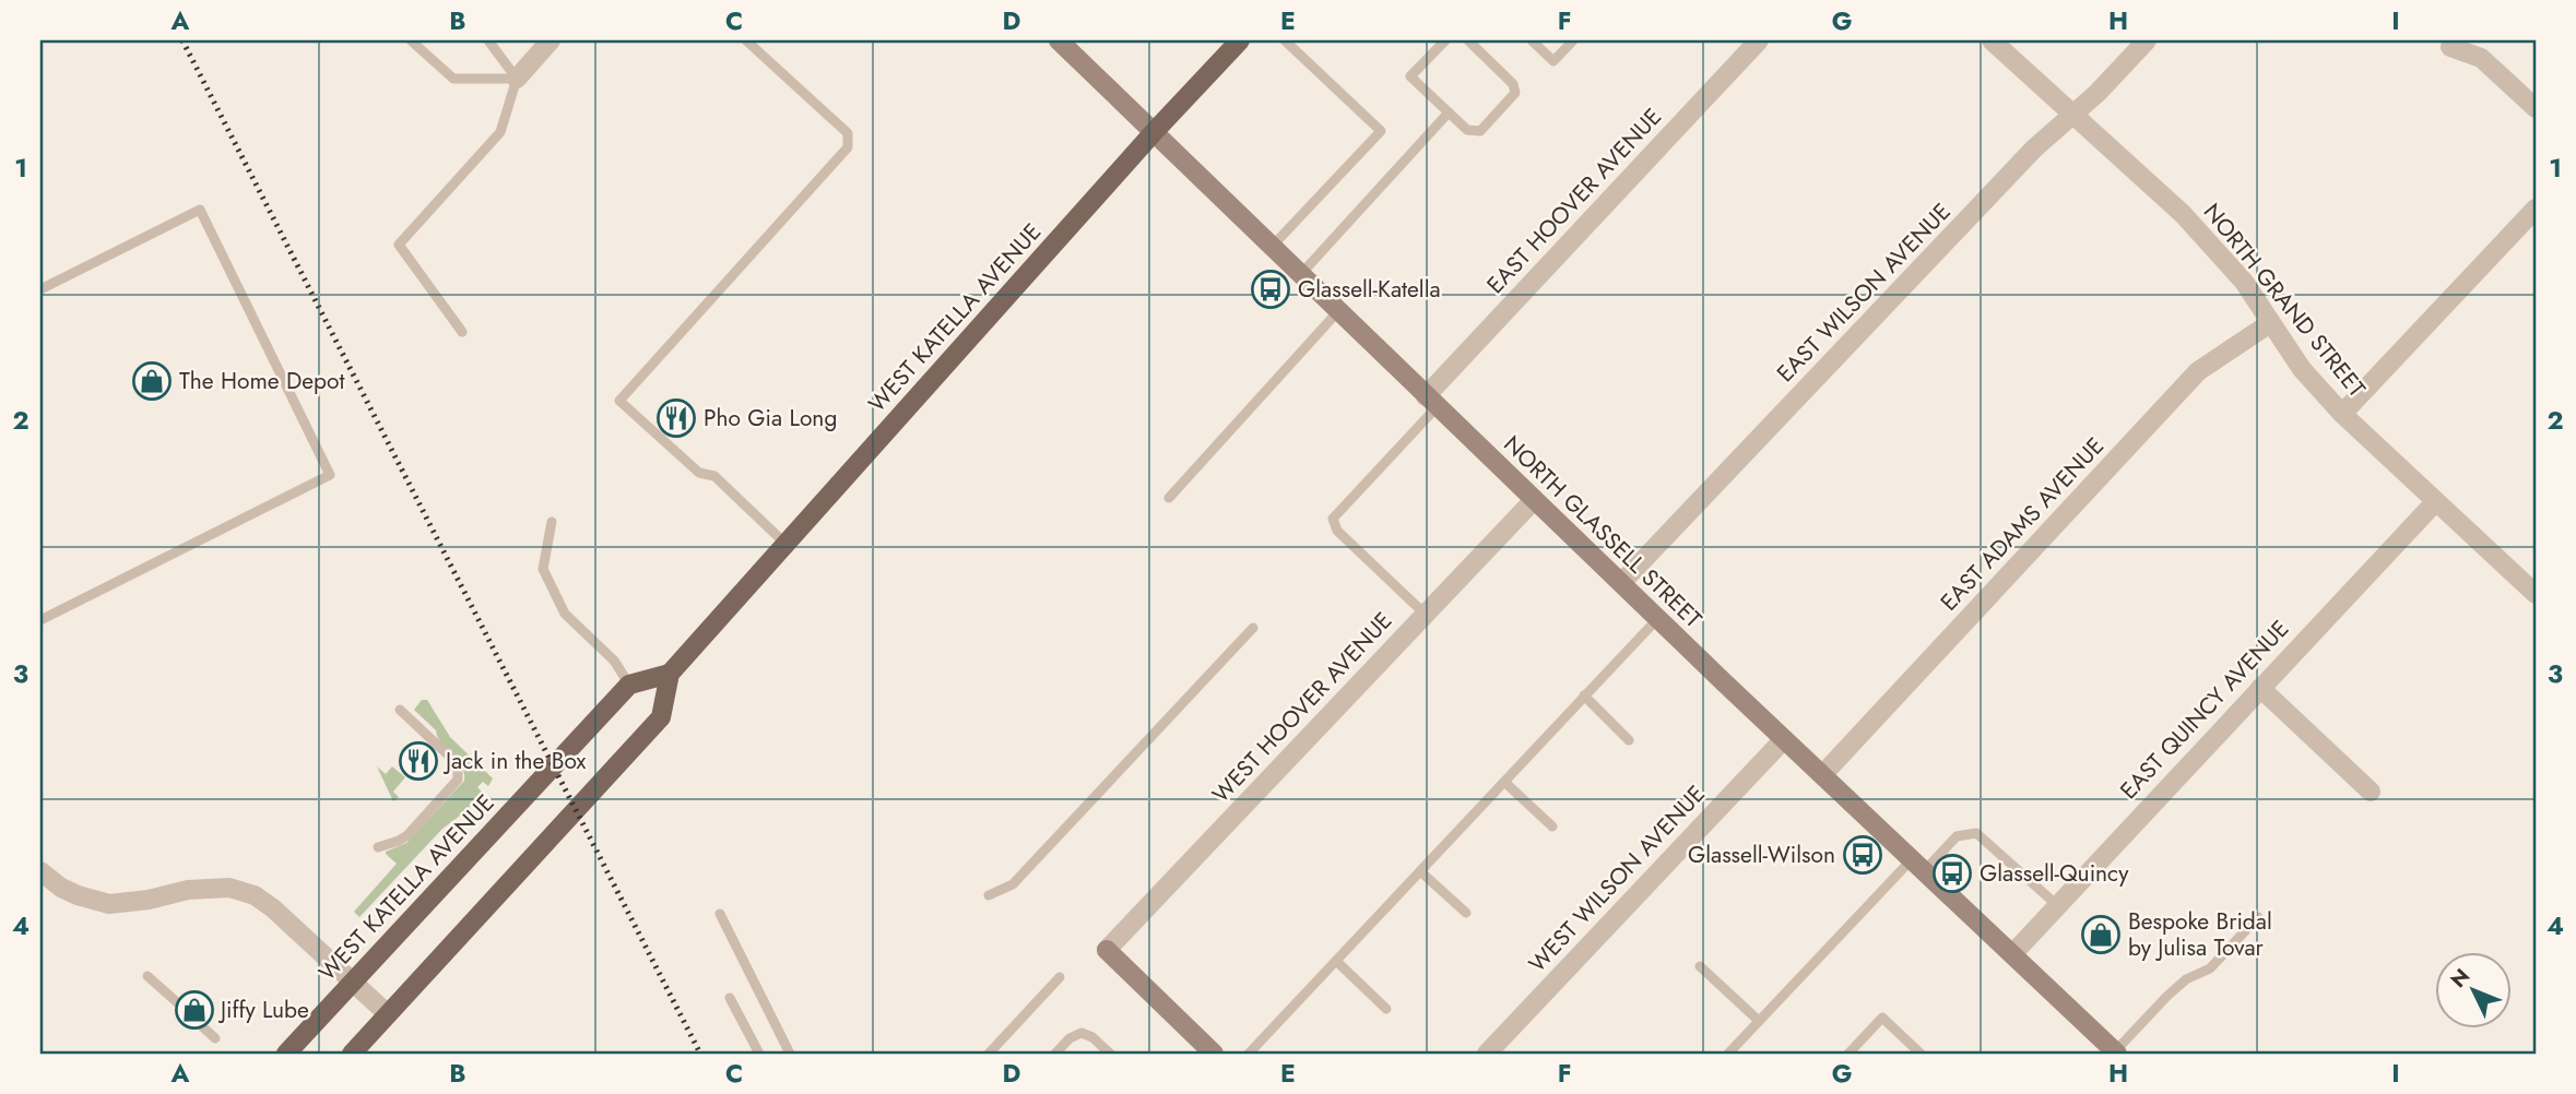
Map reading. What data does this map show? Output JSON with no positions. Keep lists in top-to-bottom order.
{
  "streets": {
    "main road": ["WEST KATELLA AVENUE", "NORTH GLASSELL STREET"],
    "street": [
      "EAST HOOVER AVENUE",
      "EAST WILSON AVENUE",
      "NORTH GRAND STREET",
      "EAST ADAMS AVENUE",
      "WEST HOOVER AVENUE",
      "EAST QUINCY AVENUE",
      "WEST WILSON AVENUE"
    ]
  },
  "crossings": [
    ["EAST HOOVER AVENUE", "NORTH GLASSELL STREET"],
    ["EAST WILSON AVENUE", "NORTH GRAND STREET"],
    ["EAST WILSON AVENUE", "NORTH GLASSELL STREET"],
    ["NORTH GRAND STREET", "EAST ADAMS AVENUE"],
    ["NORTH GRAND STREET", "EAST QUINCY AVENUE"],
    ["WEST KATELLA AVENUE", "NORTH GLASSELL STREET"],
    ["EAST ADAMS AVENUE", "NORTH GLASSELL STREET"],
    ["NORTH GLASSELL STREET", "WEST HOOVER AVENUE"],
    ["NORTH GLASSELL STREET", "EAST QUINCY AVENUE"],
    ["NORTH GLASSELL STREET", "WEST WILSON AVENUE"]
  ],
  "places": {
    "bus stop": ["Glassell-Katella", "Glassell-Wilson", "Glassell-Quincy"],
    "shop": ["The Home Depot", "Bespoke Bridal by Julisa Tovar", "Jiffy Lube"],
    "restaurant": ["Pho Gia Long", "Jack in the Box"]
  },
  "north": "top left",
  "grid": {
    "columns": [
      "A",
      "B",
      "C",
      "D",
      "E",
      "F",
      "G",
      "H",
      "I"
    ],
    "rows": [
      "1",
      "2",
      "3",
      "4"
    ]
  }
}
